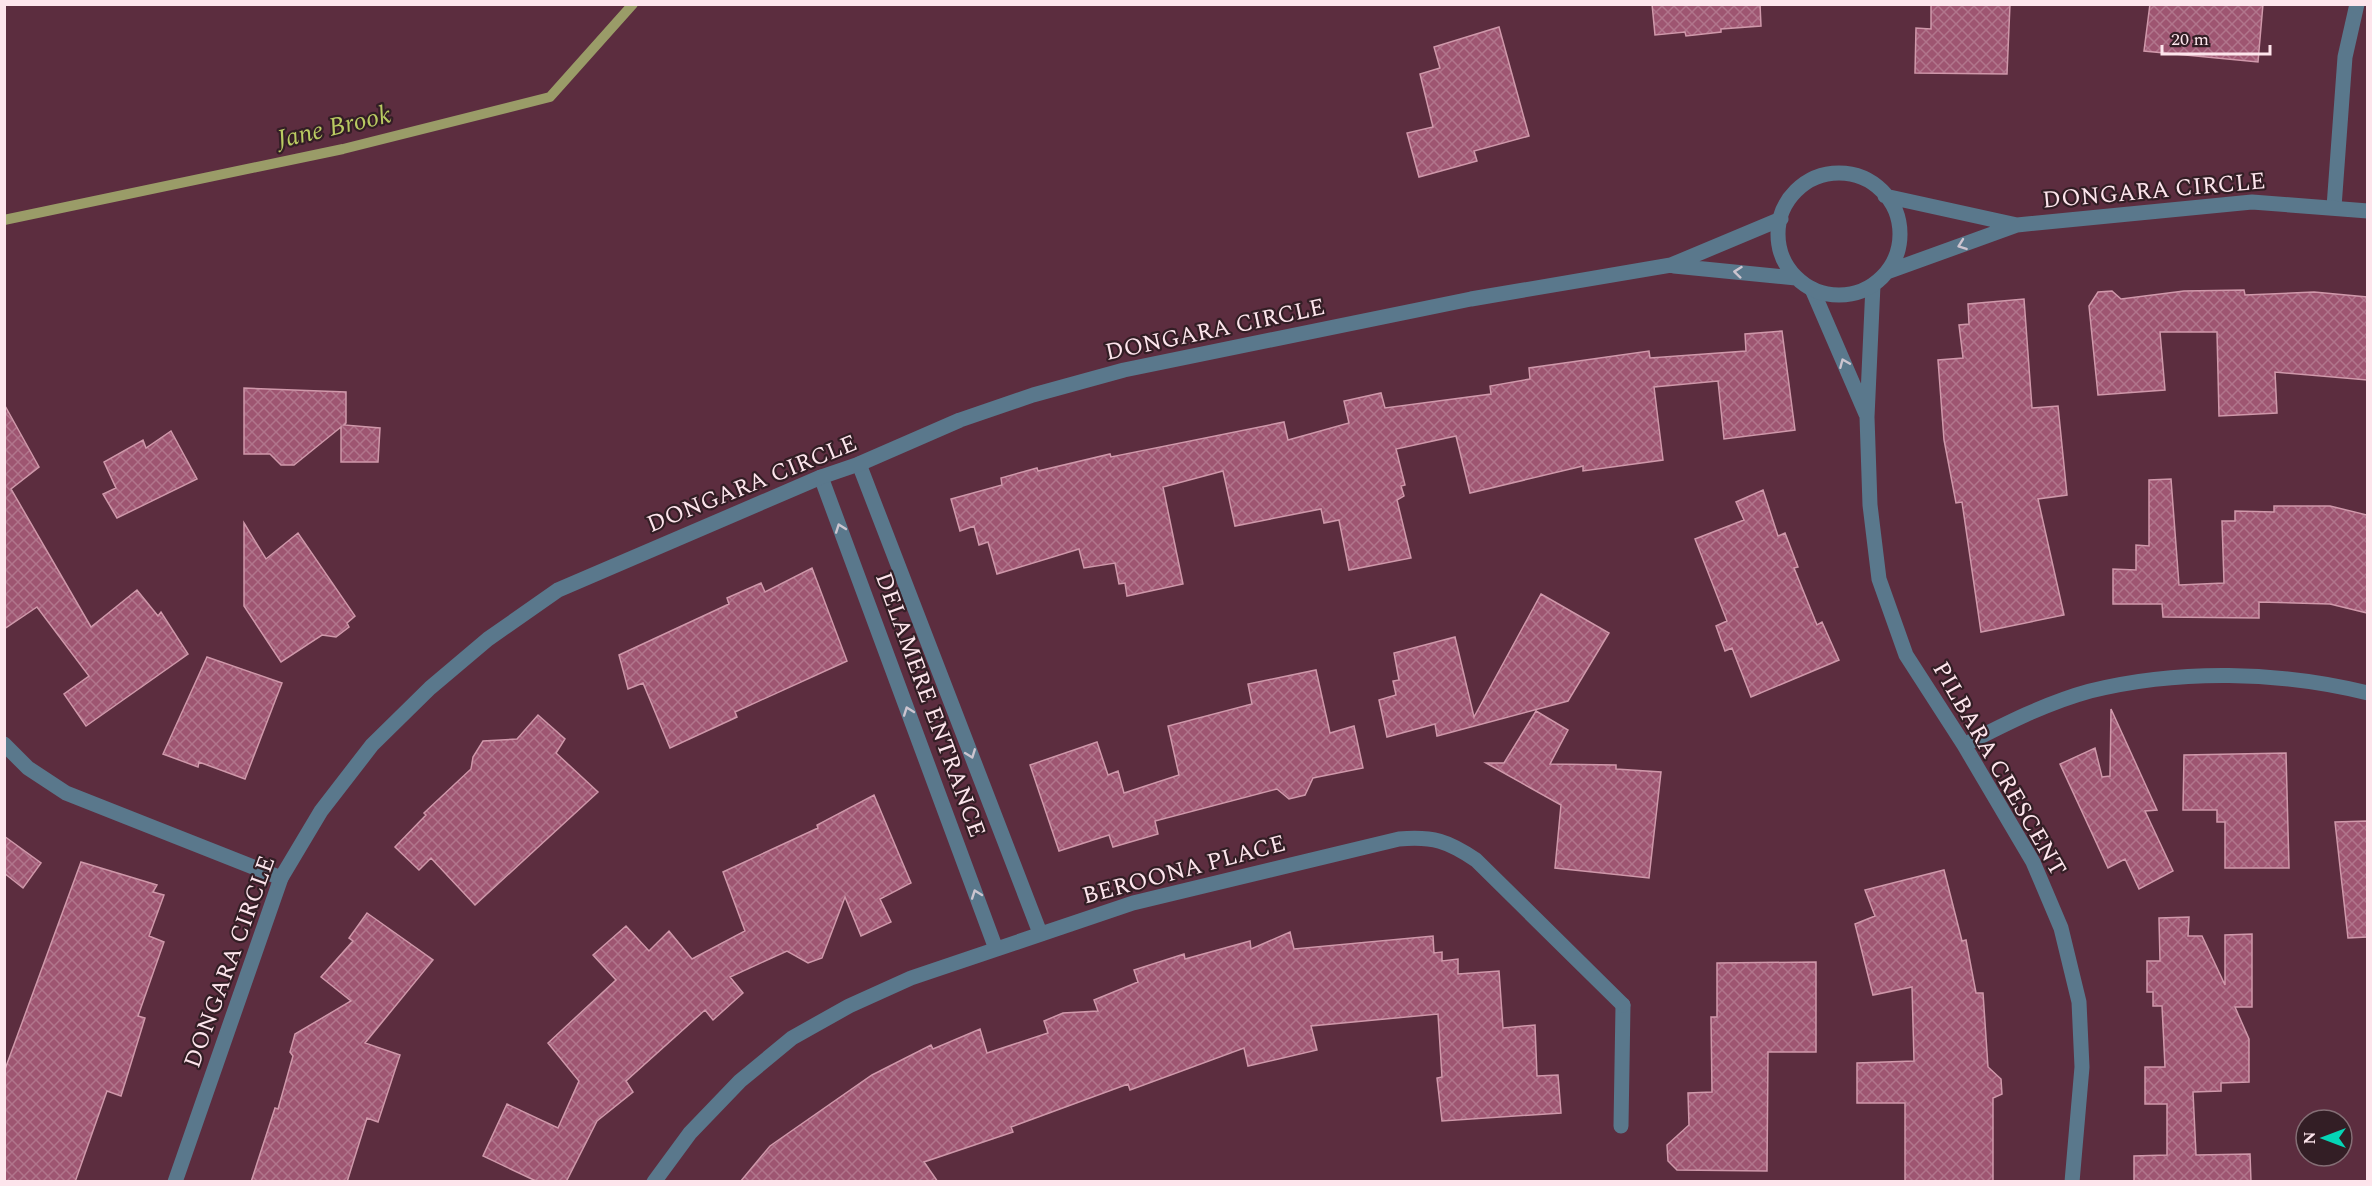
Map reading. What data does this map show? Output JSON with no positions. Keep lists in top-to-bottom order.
{
  "streets": {
    "street": [
      "DONGARA CIRCLE",
      "DELAMERE ENTRANCE",
      "PILBARA CRESCENT",
      "BEROONA PLACE"
    ]
  },
  "crossings": [
    ["DONGARA CIRCLE", "DELAMERE ENTRANCE"],
    ["DONGARA CIRCLE", "PILBARA CRESCENT"],
    ["DELAMERE ENTRANCE", "BEROONA PLACE"]
  ],
  "water": ["Jane Brook"],
  "scale_bar": "20 m",
  "north": "left"
}
